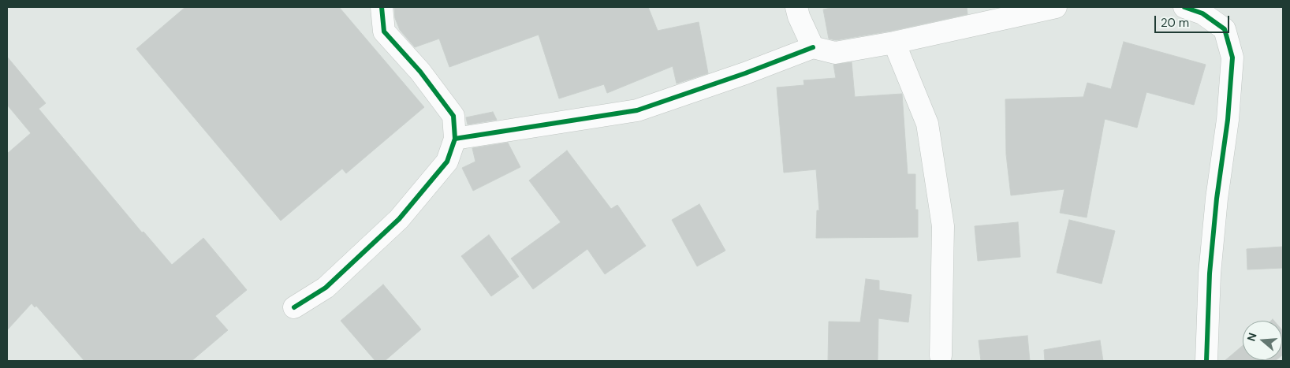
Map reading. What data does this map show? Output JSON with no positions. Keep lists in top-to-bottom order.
{
  "scale_bar": "20 m",
  "north": "left"
}
